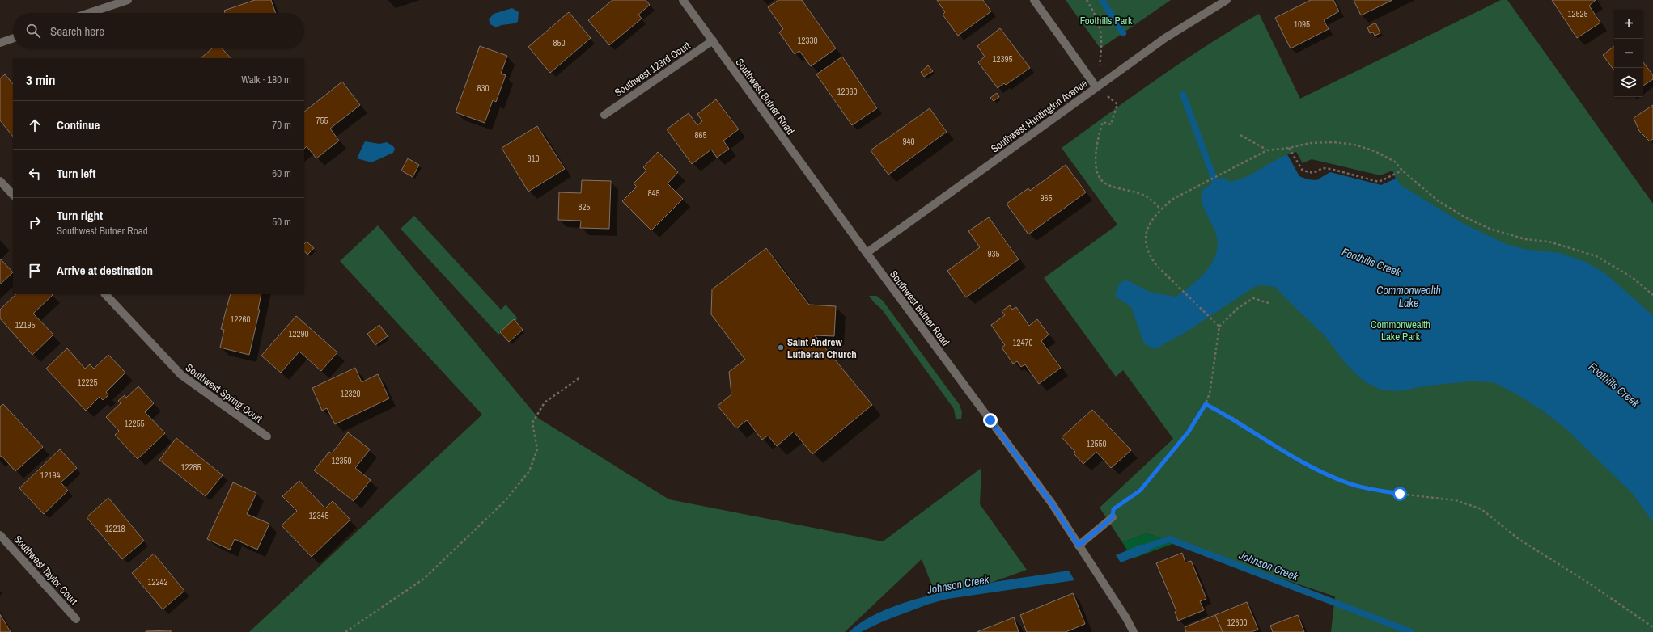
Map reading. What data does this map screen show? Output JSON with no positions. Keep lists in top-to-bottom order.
{
  "streets": {
    "street": [
      "Southwest 123rd Court",
      "Southwest Butner Road",
      "Southwest Huntington Avenue",
      "Southwest Spring Court",
      "Southwest Taylor Court"
    ]
  },
  "crossings": [
    ["Southwest 123rd Court", "Southwest Butner Road"],
    ["Southwest Butner Road", "Southwest Huntington Avenue"]
  ],
  "water": ["Foothills Creek", "Commonwealth Lake", "Johnson Creek"],
  "parks": ["Foothills Park", "Commonwealth Lake Park"],
  "places": ["Saint Andrew Lutheran Church"],
  "house_numbers": [
    "12525",
    "1095",
    "12330",
    "850",
    "12395",
    "830",
    "12360",
    "755",
    "865",
    "940",
    "810",
    "845",
    "965",
    "825",
    "935",
    "12260",
    "12195",
    "12290",
    "12470",
    "12225",
    "12320",
    "12255",
    "12550",
    "12350",
    "12285",
    "12194",
    "12345",
    "12218",
    "12242",
    "12600"
  ],
  "page": {
    "map_buttons": ["+", "−"],
    "search": "Search here",
    "heading": ["3 min", "Walk · 180 m"],
    "list": [
      ["Continue", "70 m"],
      ["Turn left", "60 m"],
      ["Turn right", "Southwest Butner Road", "50 m"],
      "Arrive at destination"
    ]
  }
}
